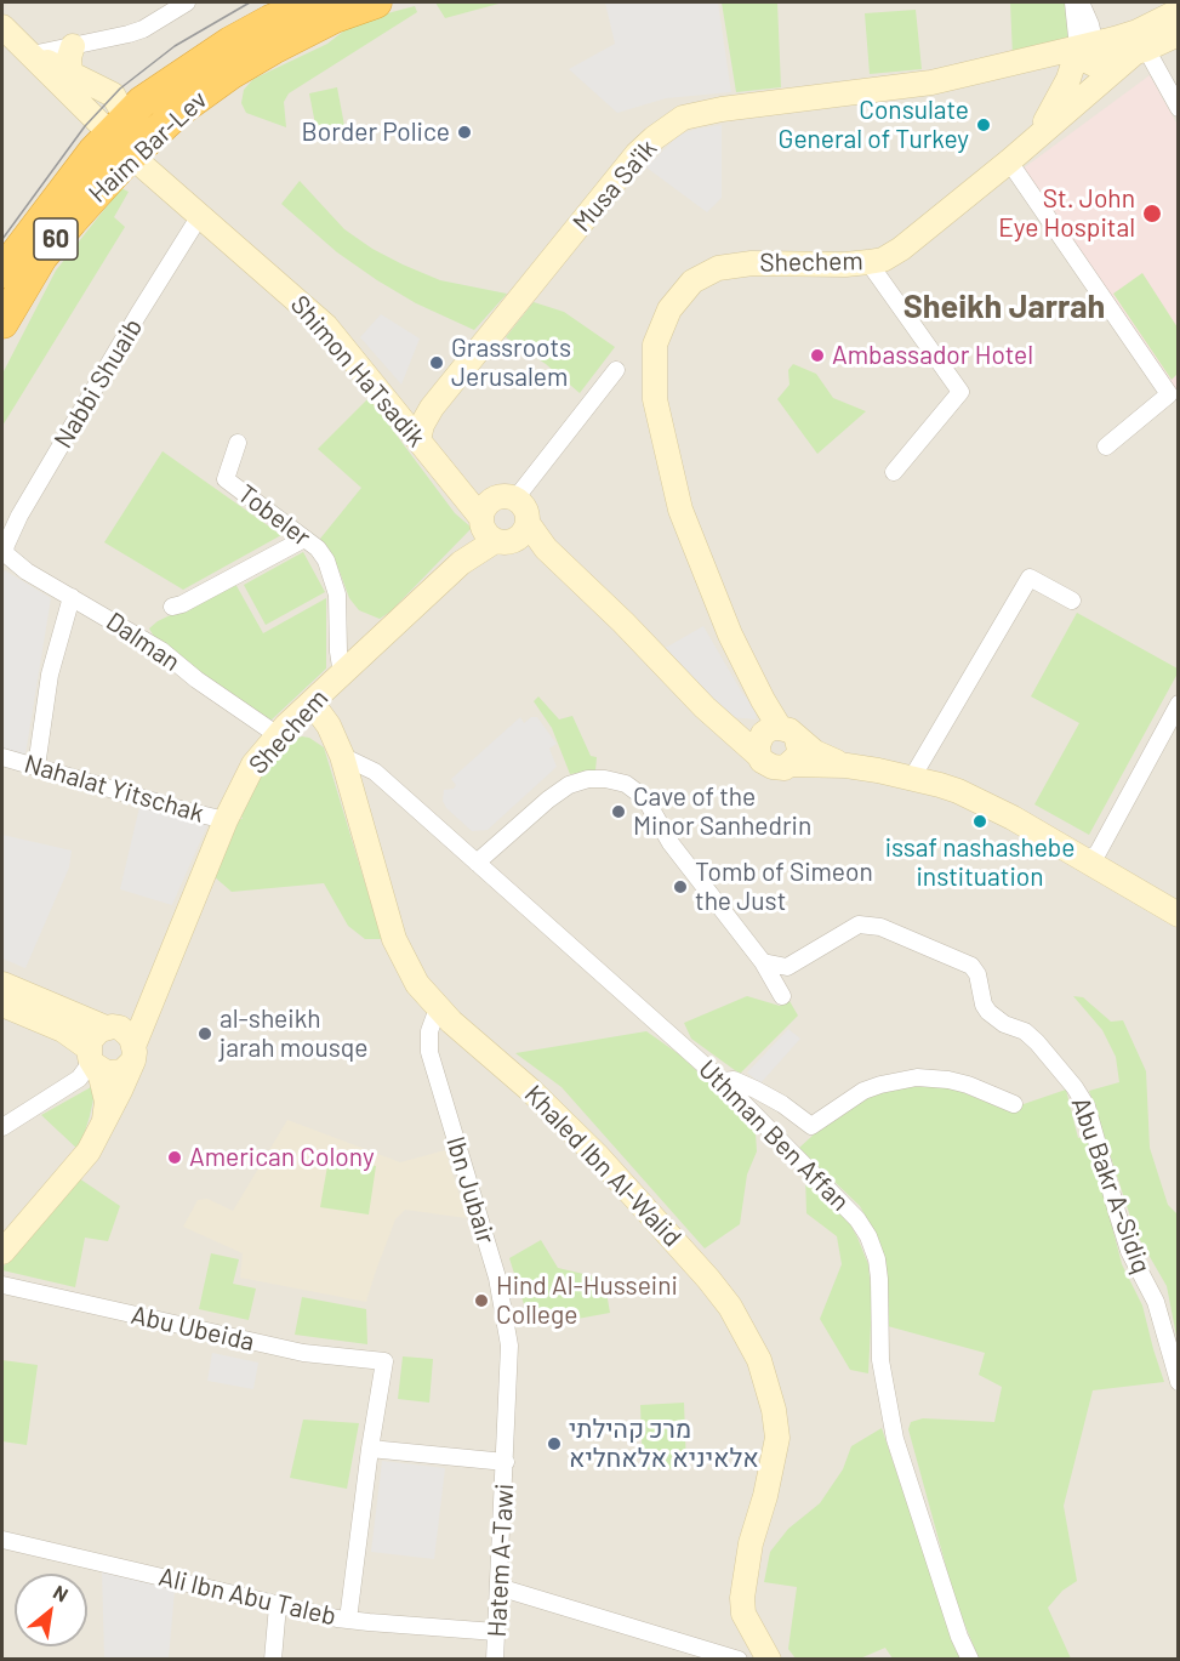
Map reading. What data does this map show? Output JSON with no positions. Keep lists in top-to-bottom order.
{
  "streets": {
    "highway": ["Haim Bar-Lev", "60"],
    "street": [
      "Musa Sa'ik",
      "Shechem",
      "Shimon HaTsadik",
      "Nabbi Shuaib",
      "Tobeler",
      "Dalman",
      "Nahalat Yitschak",
      "Uthman Ben Affan",
      "Khaled Ibn Al-Walid",
      "Abu Bakr A-Sidiq",
      "Ibn Jubair",
      "Abu Ubeida",
      "Hatem A-Tawi",
      "Ali Ibn Abu Taleb"
    ]
  },
  "crossings": [
    ["Haim Bar-Lev", "Shimon HaTsadik"],
    ["Musa Sa'ik", "Shechem"],
    ["Musa Sa'ik", "Shimon HaTsadik"],
    ["Shechem", "Shimon HaTsadik"],
    ["Shechem", "Tobeler"],
    ["Shechem", "Dalman"],
    ["Shechem", "Nahalat Yitschak"],
    ["Shechem", "Khaled Ibn Al-Walid"],
    ["Shimon HaTsadik", "Nabbi Shuaib"],
    ["Nabbi Shuaib", "Dalman"],
    ["Uthman Ben Affan", "Khaled Ibn Al-Walid"],
    ["Khaled Ibn Al-Walid", "Ibn Jubair"],
    ["Ibn Jubair", "Hatem A-Tawi"],
    ["Hatem A-Tawi", "Ali Ibn Abu Taleb"]
  ],
  "districts": ["Sheikh Jarrah"],
  "places": [
    "Consulate General of Turkey",
    "Border Police",
    "St. John Eye Hospital",
    "Ambassador Hotel",
    "Grassroots Jerusalem",
    "Cave of the Minor Sanhedrin",
    "issaf nashashebe instituation",
    "Tomb of Simeon the Just",
    "al-sheikh jarah mousqe",
    "American Colony",
    "Hind Al-Husseini College",
    "מרכ קהילתי אלאיניא אלאחליא"
  ],
  "north": "top right"
}
